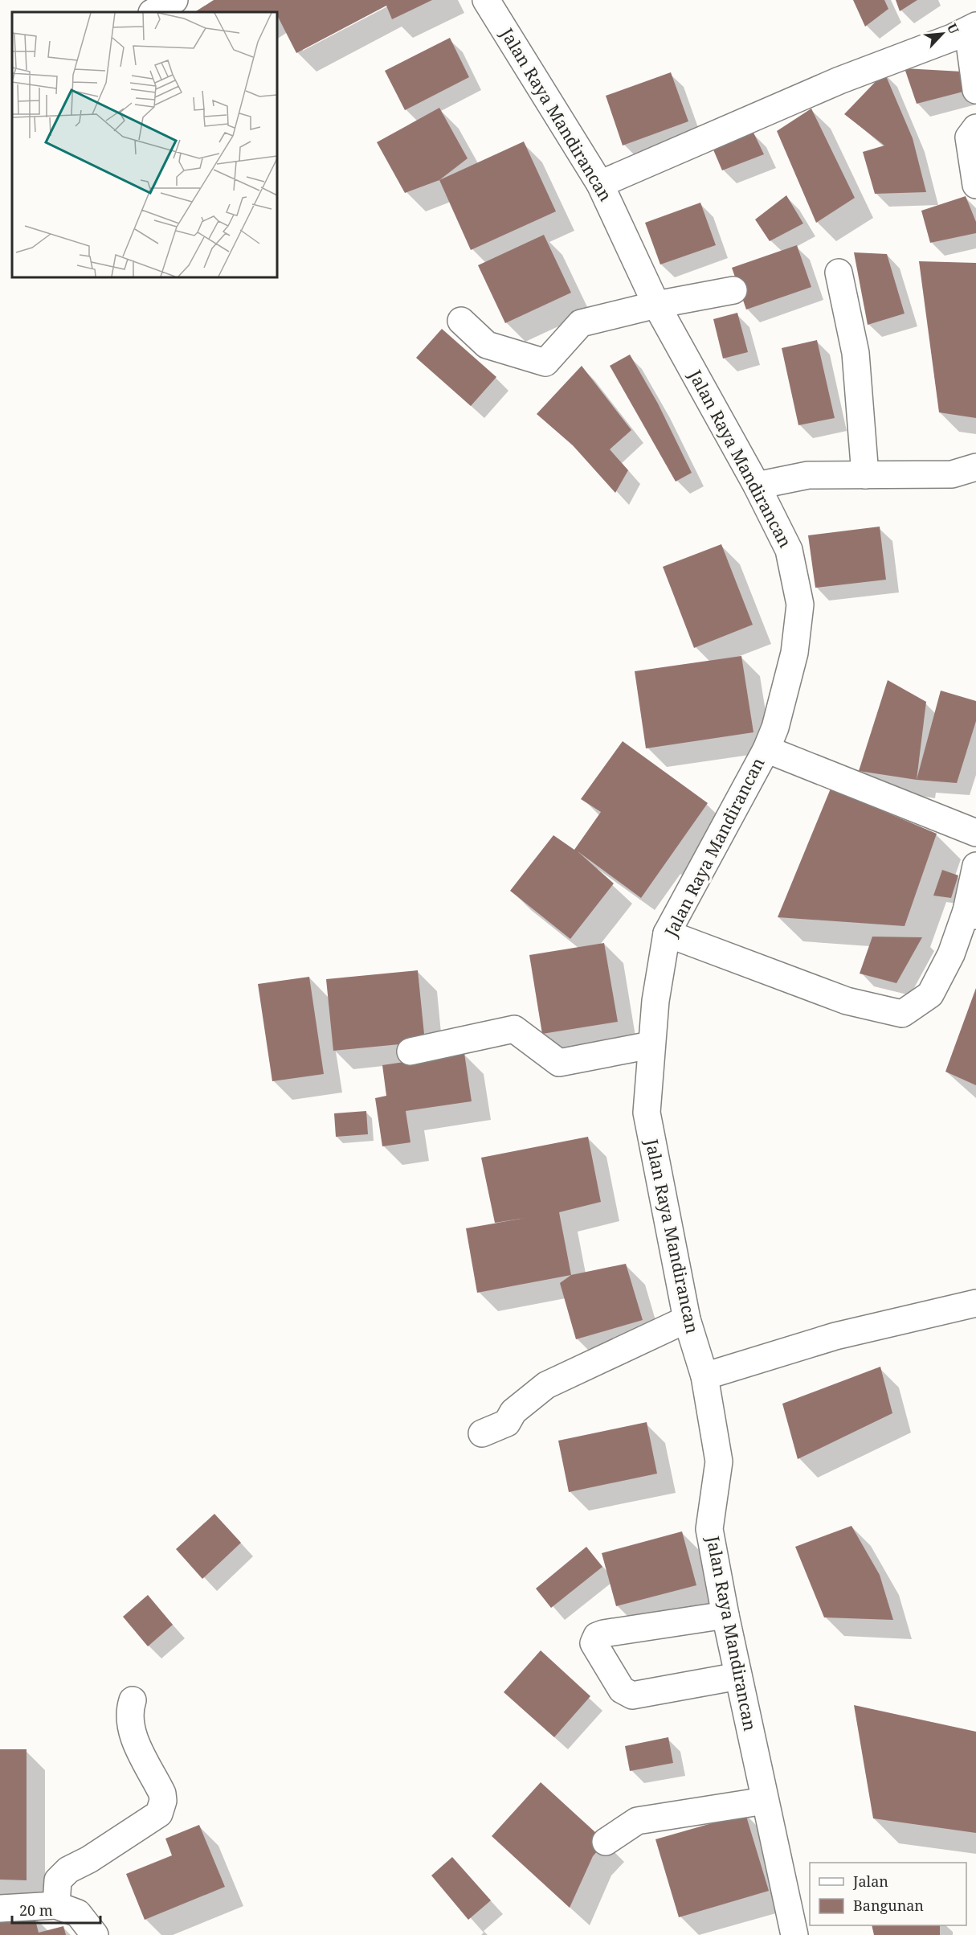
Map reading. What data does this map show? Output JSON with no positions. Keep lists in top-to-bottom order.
{
  "streets": {
    "street": ["Jalan Raya Mandirancan"]
  },
  "legend": ["Jalan", "Bangunan"],
  "scale_bar": "20 m",
  "north": "top right"
}
